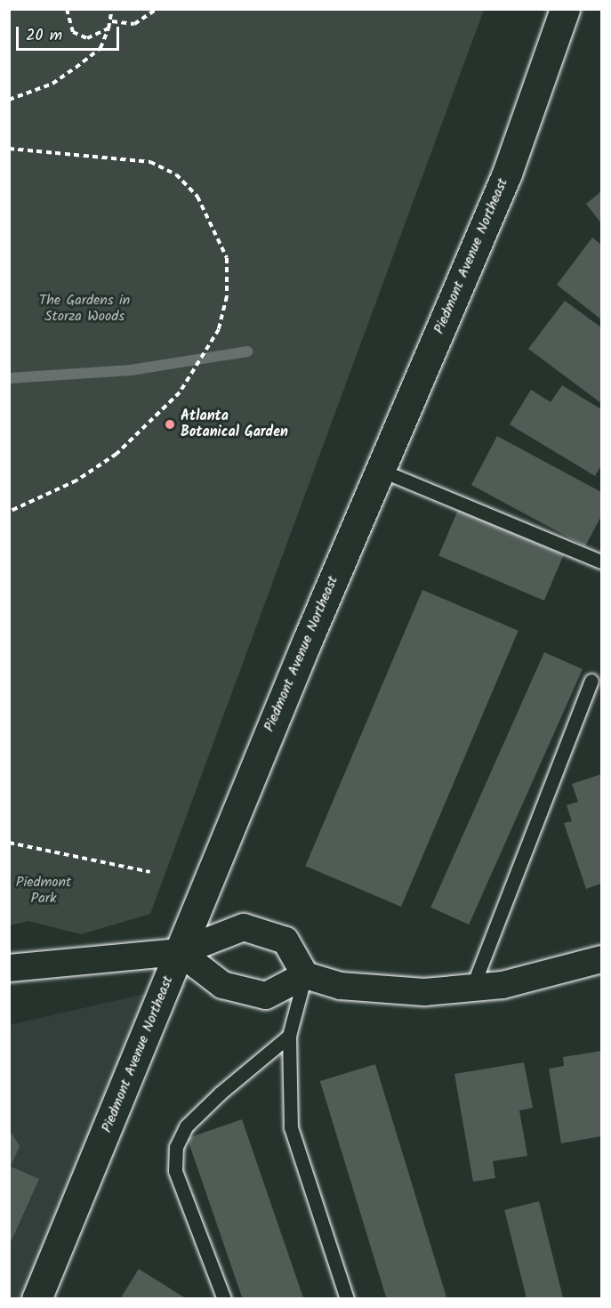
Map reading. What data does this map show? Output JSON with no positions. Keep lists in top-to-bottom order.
{
  "streets": {
    "main road": ["Piedmont Avenue Northeast"]
  },
  "parks": ["The Gardens in Storza Woods", "Piedmont Park"],
  "places": ["Atlanta Botanical Garden"],
  "scale_bar": "20 m"
}
